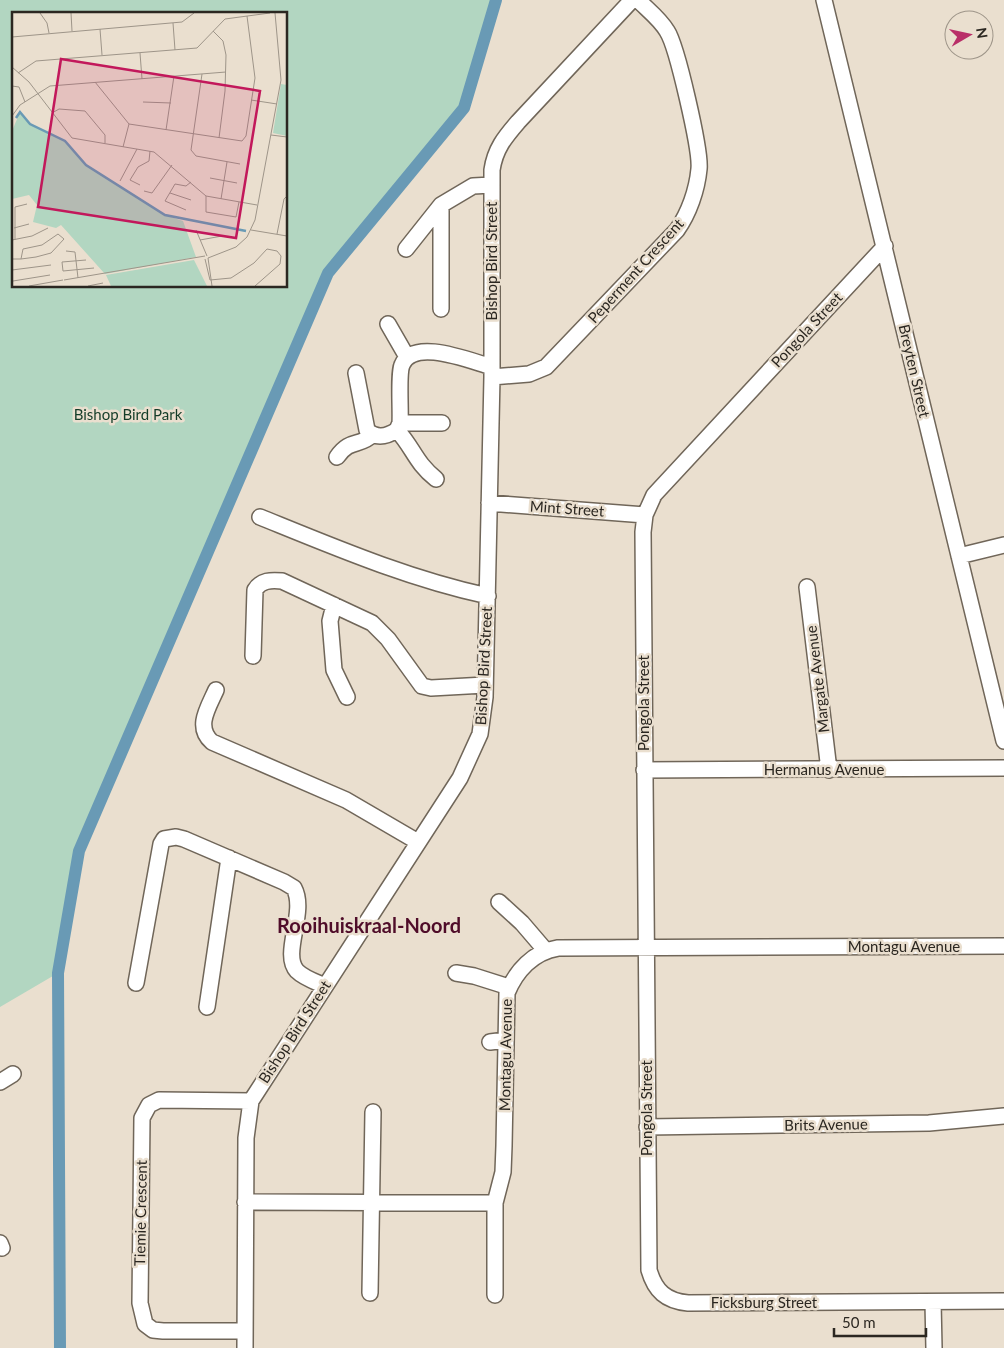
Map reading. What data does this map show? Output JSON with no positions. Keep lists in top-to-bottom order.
{
  "streets": {
    "street": [
      "Bishop Bird Street",
      "Peperment Crescent",
      "Pongola Street",
      "Breyten Street",
      "Mint Street",
      "Margate Avenue",
      "Hermanus Avenue",
      "Montagu Avenue",
      "Brits Avenue",
      "Tiemie Crescent",
      "Ficksburg Street"
    ]
  },
  "crossings": [
    ["Bishop Bird Street", "Peperment Crescent"],
    ["Bishop Bird Street", "Mint Street"],
    ["Bishop Bird Street", "Tiemie Crescent"],
    ["Pongola Street", "Breyten Street"],
    ["Pongola Street", "Mint Street"],
    ["Pongola Street", "Hermanus Avenue"],
    ["Pongola Street", "Montagu Avenue"],
    ["Pongola Street", "Brits Avenue"],
    ["Pongola Street", "Ficksburg Street"],
    ["Margate Avenue", "Hermanus Avenue"]
  ],
  "districts": ["Rooihuiskraal-Noord"],
  "parks": ["Bishop Bird Park"],
  "scale_bar": "50 m",
  "north": "right"
}
